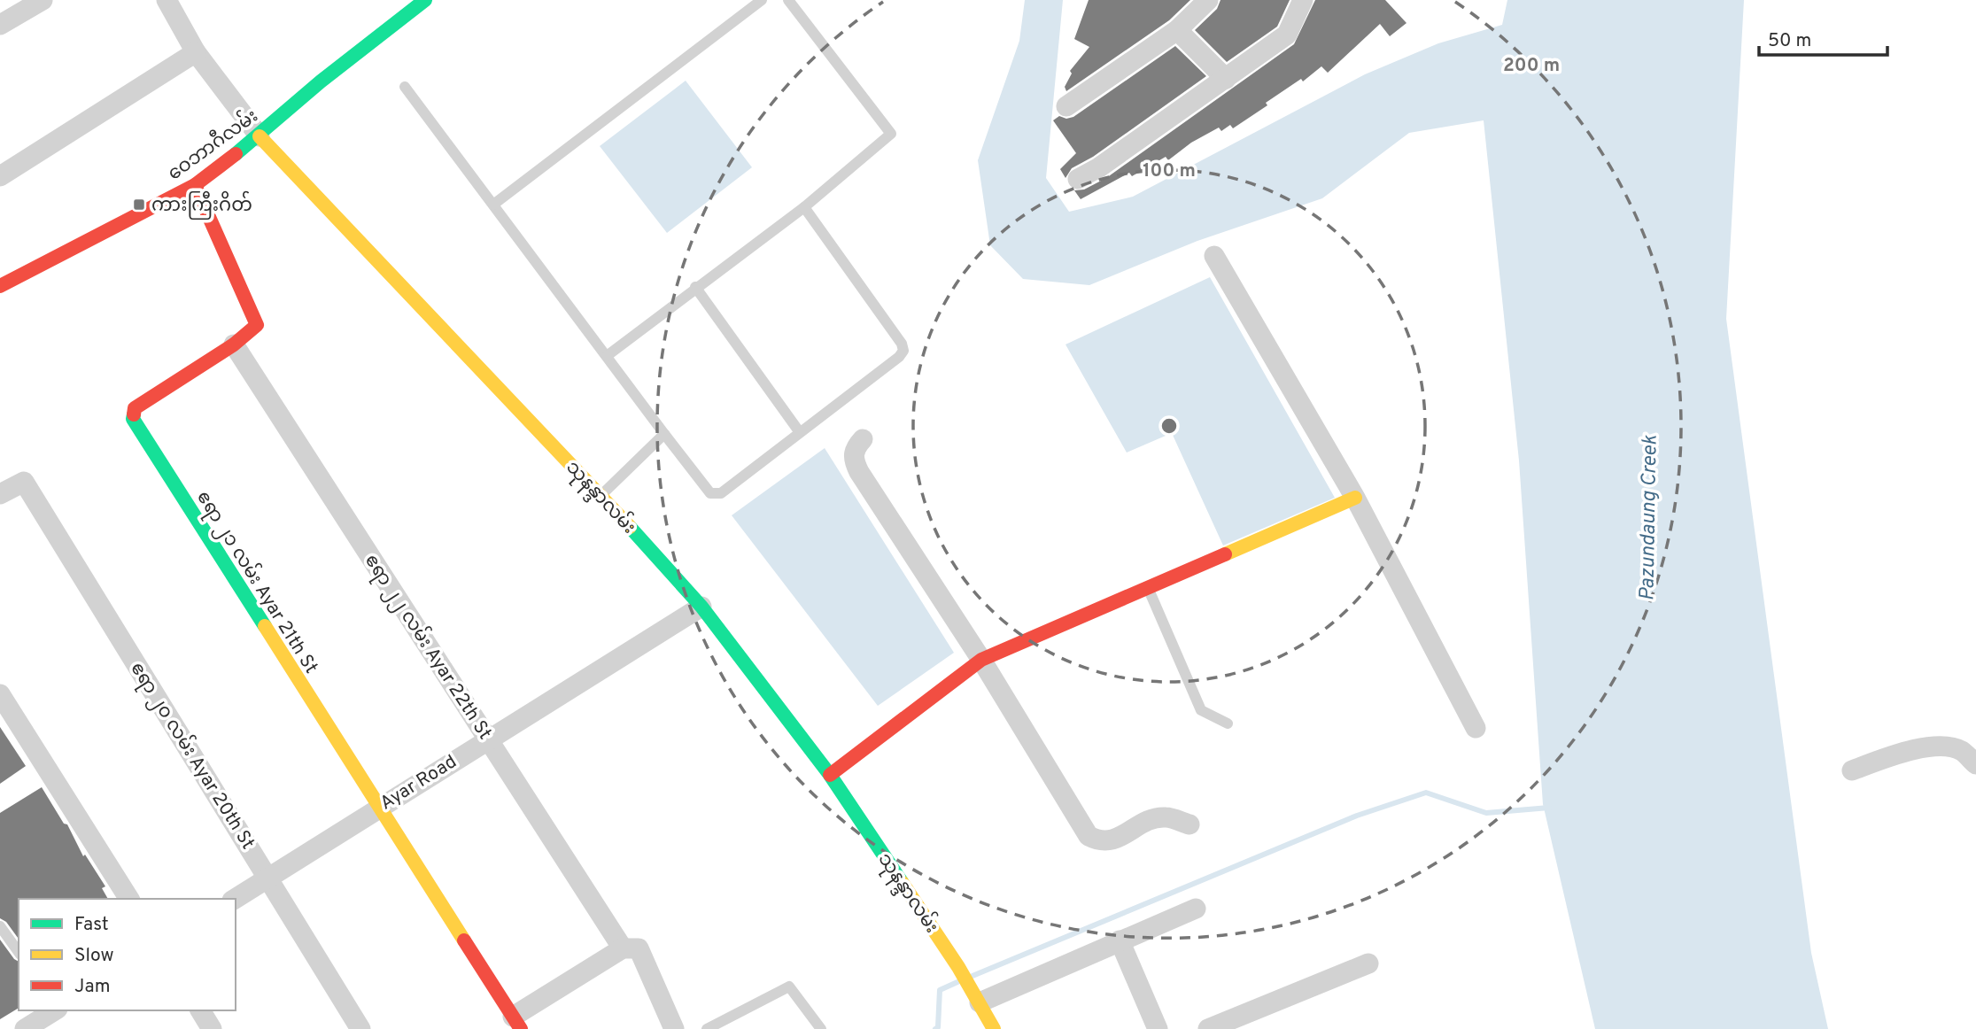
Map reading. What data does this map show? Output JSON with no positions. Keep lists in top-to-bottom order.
{
  "streets": {
    "main road": ["ဝေဘာဂီလမ်း", "သုနန္ဒာလမ်း", "ဧရာ ၂၁ လမ်း Ayar 21th St"],
    "street": ["ဧရာ ၂၂ လမ်း Ayar 22th St", "ဧရာ ၂၀ လမ်း Ayar 20th St", "Ayar Road"]
  },
  "crossings": [
    ["ဝေဘာဂီလမ်း", "သုနန္ဒာလမ်း"],
    ["ဝေဘာဂီလမ်း", "ဧရာ ၂၁ လမ်း Ayar 21th St"],
    ["သုနန္ဒာလမ်း", "Ayar Road"],
    ["ဧရာ ၂၁ လမ်း Ayar 21th St", "ဧရာ ၂၂ လမ်း Ayar 22th St"],
    ["ဧရာ ၂၁ လမ်း Ayar 21th St", "Ayar Road"],
    ["ဧရာ ၂၂ လမ်း Ayar 22th St", "Ayar Road"],
    ["ဧရာ ၂၀ လမ်း Ayar 20th St", "Ayar Road"]
  ],
  "water": ["Pazundaung Creek"],
  "places": {
    "transit": ["ကားကြီးဂိတ်"]
  },
  "legend": ["Fast", "Slow", "Jam"],
  "scale_bar": "50 m",
  "rings": ["200 m", "100 m"]
}
